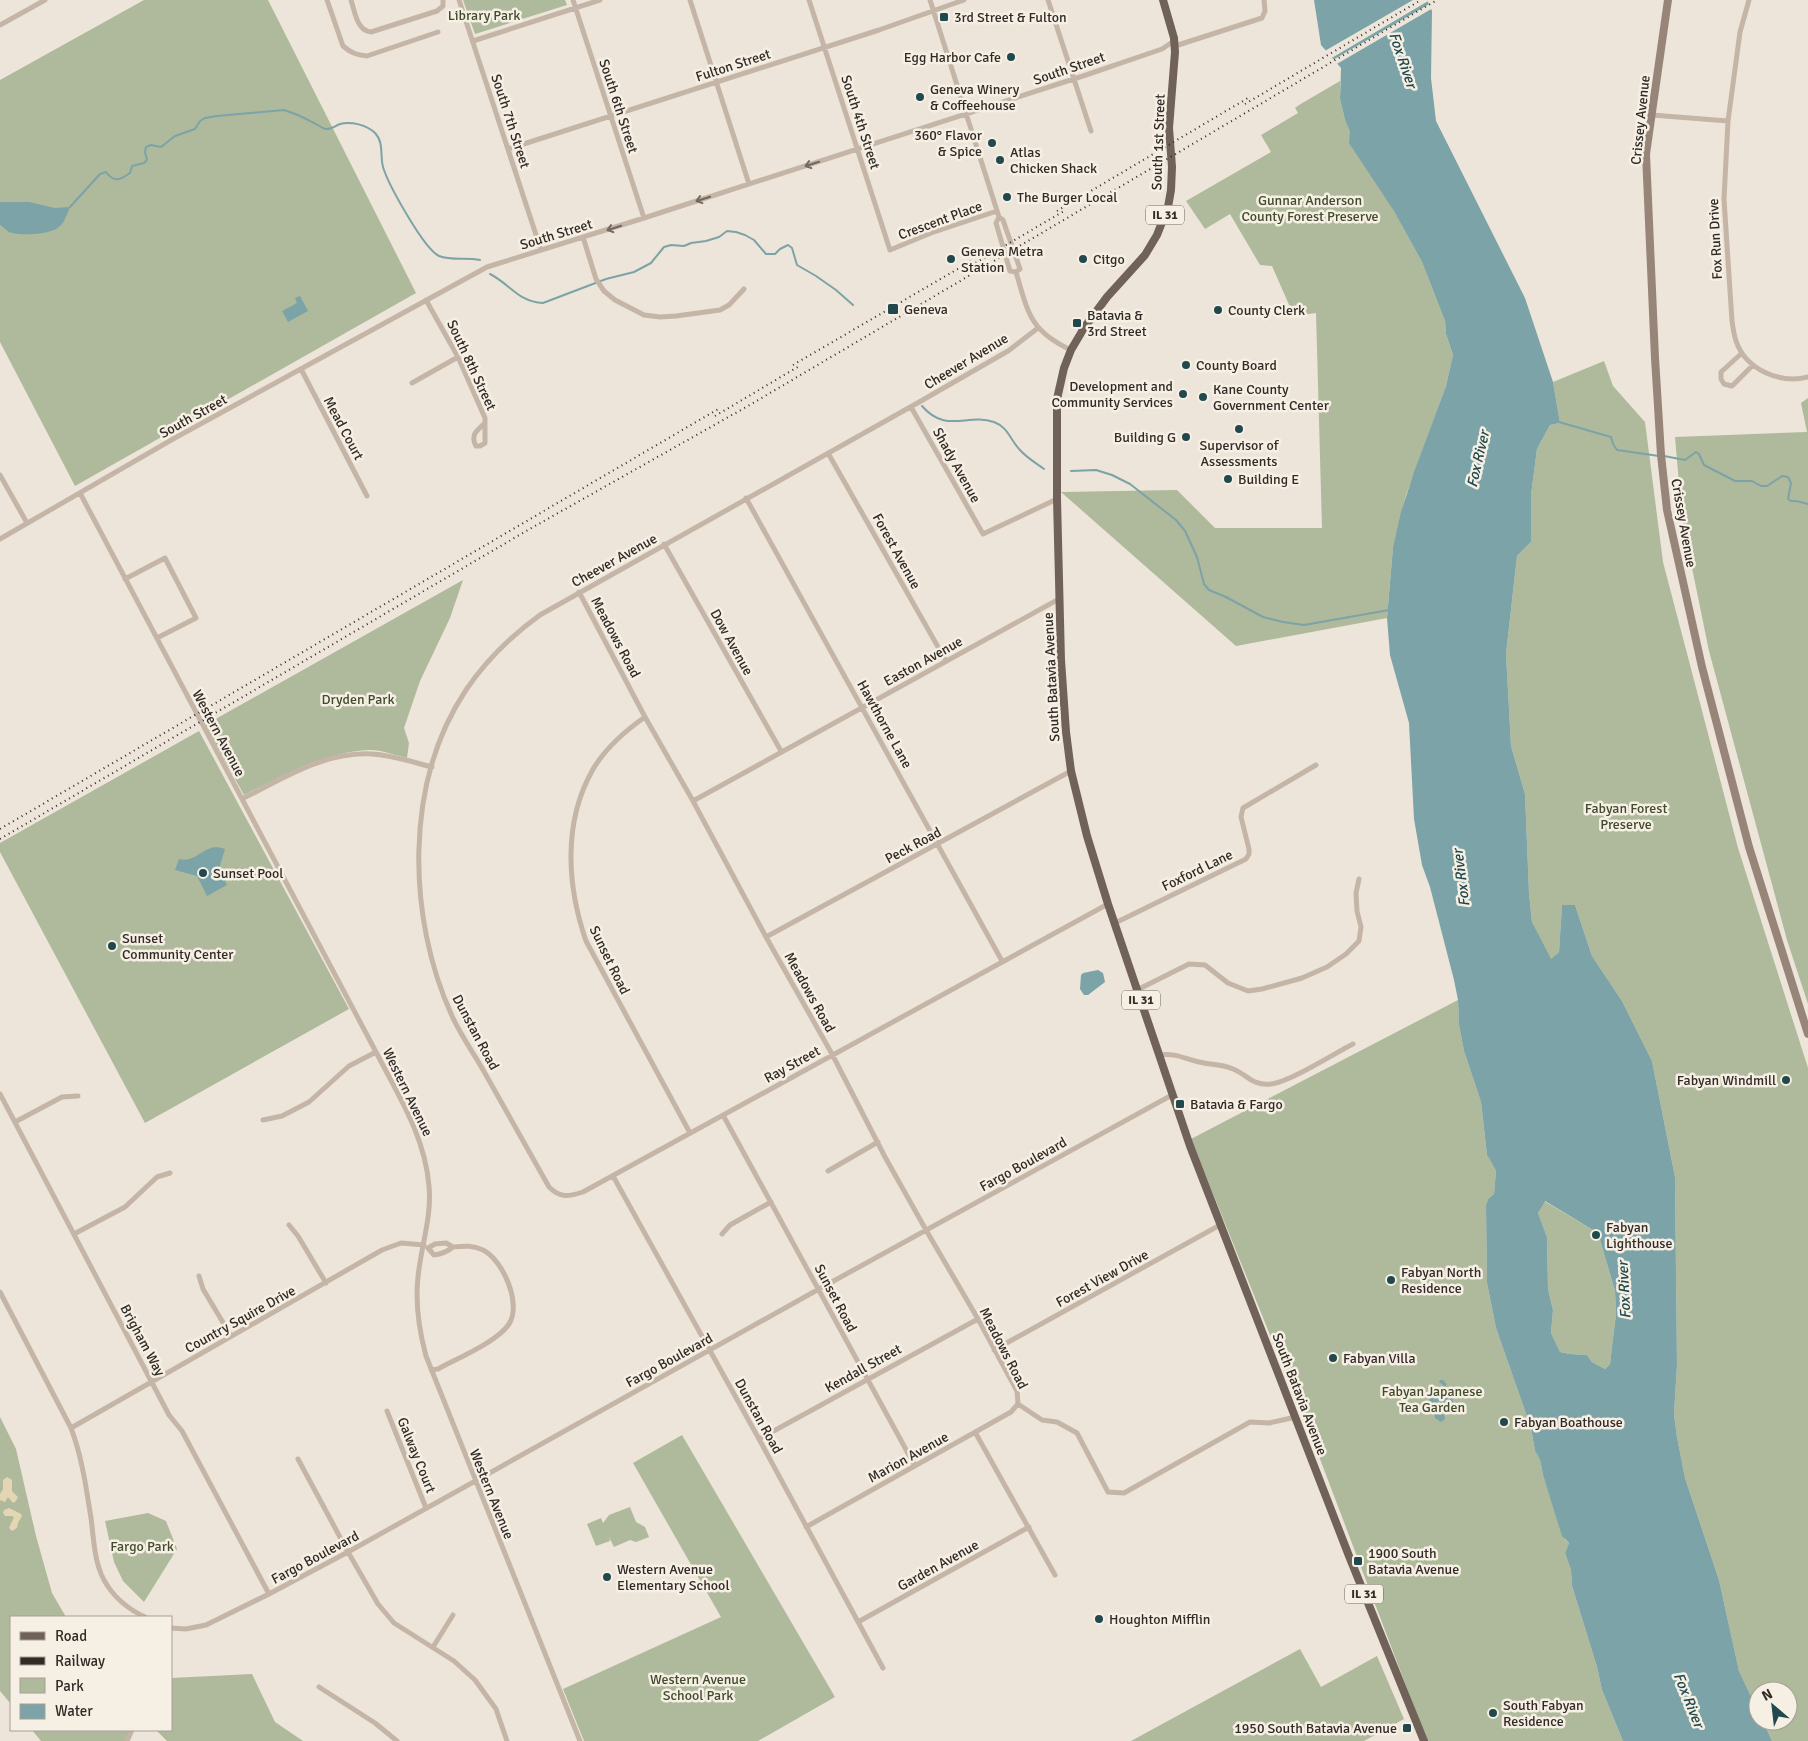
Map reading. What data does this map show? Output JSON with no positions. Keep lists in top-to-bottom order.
{
  "streets": {
    "main road": [
      "Crissey Avenue",
      "South 1st Street",
      "IL 31",
      "South Batavia Avenue"
    ],
    "street": [
      "Fulton Street",
      "South Street",
      "South 6th Street",
      "South 7th Street",
      "South 4th Street",
      "Crescent Place",
      "Fox Run Drive",
      "Cheever Avenue",
      "South 8th Street",
      "Mead Court",
      "Shady Avenue",
      "Forest Avenue",
      "Meadows Road",
      "Dow Avenue",
      "Easton Avenue",
      "Hawthorne Lane",
      "Western Avenue",
      "Peck Road",
      "Foxford Lane",
      "Sunset Road",
      "Dunstan Road",
      "Ray Street",
      "Fargo Boulevard",
      "Forest View Drive",
      "Country Squire Drive",
      "Brigham Way",
      "Kendall Street",
      "Galway Court",
      "Marion Avenue",
      "Garden Avenue"
    ]
  },
  "crossings": [
    ["Fulton Street", "South 6th Street"],
    ["Fulton Street", "South 7th Street"],
    ["Fulton Street", "South 4th Street"],
    ["South Street", "South 6th Street"],
    ["South Street", "South 7th Street"],
    ["South Street", "South 4th Street"],
    ["South Street", "South 1st Street"],
    ["South Street", "South 8th Street"],
    ["South Street", "Mead Court"],
    ["South Street", "Western Avenue"],
    ["South 4th Street", "Crescent Place"],
    ["South 1st Street", "South Batavia Avenue"],
    ["Cheever Avenue", "Shady Avenue"],
    ["Cheever Avenue", "Forest Avenue"],
    ["Cheever Avenue", "Meadows Road"],
    ["Cheever Avenue", "Dow Avenue"],
    ["Cheever Avenue", "Hawthorne Lane"],
    ["Cheever Avenue", "Dunstan Road"],
    ["Shady Avenue", "South Batavia Avenue"],
    ["Forest Avenue", "Easton Avenue"],
    ["Meadows Road", "Easton Avenue"],
    ["Meadows Road", "Peck Road"],
    ["Meadows Road", "Sunset Road"],
    ["Meadows Road", "Ray Street"],
    ["Meadows Road", "Fargo Boulevard"],
    ["Meadows Road", "Forest View Drive"],
    ["Meadows Road", "Kendall Street"],
    ["Meadows Road", "Marion Avenue"],
    ["Dow Avenue", "Easton Avenue"],
    ["Easton Avenue", "South Batavia Avenue"],
    ["Easton Avenue", "Hawthorne Lane"],
    ["South Batavia Avenue", "Peck Road"],
    ["South Batavia Avenue", "Foxford Lane"],
    ["South Batavia Avenue", "Ray Street"],
    ["South Batavia Avenue", "Fargo Boulevard"],
    ["South Batavia Avenue", "Forest View Drive"],
    ["Hawthorne Lane", "Peck Road"],
    ["Hawthorne Lane", "Ray Street"],
    ["Western Avenue", "Fargo Boulevard"],
    ["Western Avenue", "Country Squire Drive"],
    ["Sunset Road", "Ray Street"],
    ["Sunset Road", "Fargo Boulevard"],
    ["Sunset Road", "Kendall Street"],
    ["Sunset Road", "Marion Avenue"],
    ["Dunstan Road", "Ray Street"],
    ["Dunstan Road", "Fargo Boulevard"],
    ["Dunstan Road", "Kendall Street"],
    ["Dunstan Road", "Marion Avenue"],
    ["Dunstan Road", "Garden Avenue"],
    ["Fargo Boulevard", "Brigham Way"],
    ["Fargo Boulevard", "Galway Court"],
    ["Country Squire Drive", "Brigham Way"]
  ],
  "water": ["Fox River"],
  "parks": [
    "Library Park",
    "Gunnar Anderson County Forest Preserve",
    "Dryden Park",
    "Fabyan Forest Preserve",
    "Fabyan Japanese Tea Garden",
    "Fargo Park",
    "Western Avenue School Park"
  ],
  "places": {
    "transit": [
      "3rd Street & Fulton",
      "Geneva",
      "Batavia & 3rd Street",
      "Batavia & Fargo",
      "1900 South Batavia Avenue",
      "1950 South Batavia Avenue"
    ],
    "other": [
      "Egg Harbor Cafe",
      "Geneva Winery & Coffeehouse",
      "360° Flavor & Spice",
      "Atlas Chicken Shack",
      "The Burger Local",
      "Geneva Metra Station",
      "Citgo",
      "County Clerk",
      "County Board",
      "Development and Community Services",
      "Kane County Government Center",
      "Supervisor of Assessments",
      "Building G",
      "Building E",
      "Sunset Pool",
      "Sunset Community Center",
      "Fabyan Windmill",
      "Fabyan Lighthouse",
      "Fabyan North Residence",
      "Fabyan Villa",
      "Fabyan Boathouse",
      "Western Avenue Elementary School",
      "Houghton Mifflin",
      "South Fabyan Residence"
    ]
  },
  "legend": [
    "Road",
    "Railway",
    "Park",
    "Water"
  ],
  "north": "top left"
}
